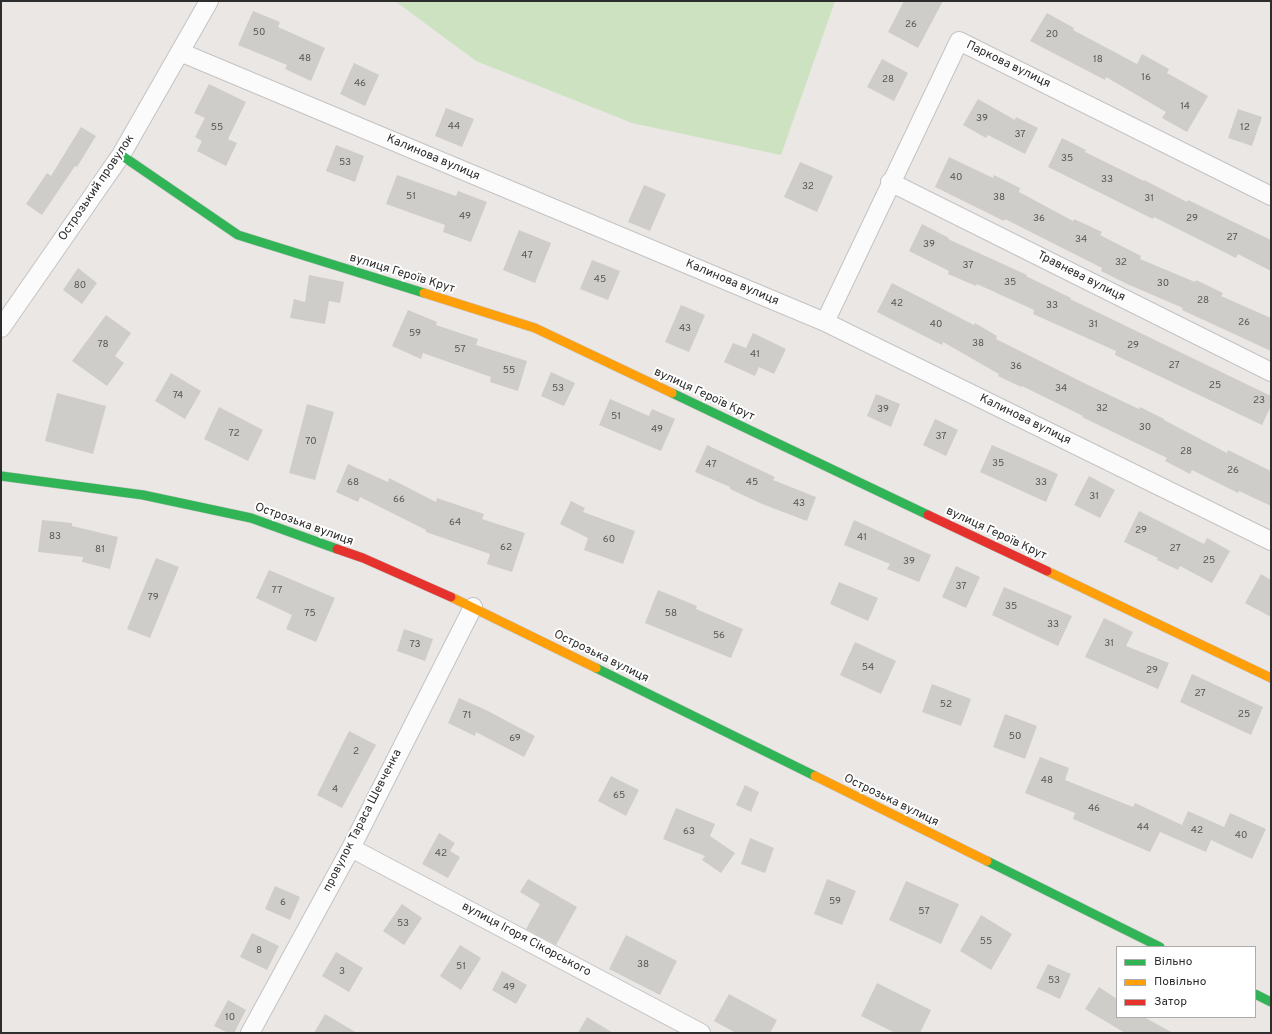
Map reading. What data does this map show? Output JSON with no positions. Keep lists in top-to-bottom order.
{
  "streets": {
    "main road": ["вулиця Героїв Крут", "Острозька вулиця"],
    "street": [
      "Паркова вулиця",
      "Калинова вулиця",
      "Острозький провулок",
      "Травнева вулиця",
      "провулок Тараса Шевченка",
      "вулиця Ігоря Сікорського"
    ]
  },
  "crossings": [
    ["Паркова вулиця", "Калинова вулиця"],
    ["Паркова вулиця", "Травнева вулиця"],
    ["Калинова вулиця", "Острозький провулок"],
    ["Острозький провулок", "вулиця Героїв Крут"],
    ["Острозька вулиця", "провулок Тараса Шевченка"],
    ["провулок Тараса Шевченка", "вулиця Ігоря Сікорського"]
  ],
  "house_numbers": [
    "26",
    "50",
    "20",
    "48",
    "18",
    "16",
    "28",
    "46",
    "14",
    "39",
    "44",
    "55",
    "12",
    "37",
    "35",
    "53",
    "40",
    "33",
    "32",
    "51",
    "38",
    "31",
    "49",
    "36",
    "29",
    "27",
    "34",
    "39",
    "47",
    "32",
    "37",
    "45",
    "35",
    "30",
    "80",
    "28",
    "42",
    "33",
    "26",
    "40",
    "31",
    "43",
    "59",
    "38",
    "78",
    "29",
    "57",
    "41",
    "27",
    "36",
    "55",
    "25",
    "53",
    "34",
    "74",
    "23",
    "32",
    "39",
    "51",
    "30",
    "49",
    "72",
    "37",
    "70",
    "28",
    "35",
    "47",
    "26",
    "68",
    "45",
    "33",
    "31",
    "66",
    "43",
    "64",
    "29",
    "83",
    "41",
    "60",
    "62",
    "27",
    "81",
    "25",
    "39",
    "37",
    "77",
    "79",
    "35",
    "75",
    "58",
    "33",
    "56",
    "31",
    "73",
    "54",
    "29",
    "27",
    "52",
    "25",
    "71",
    "50",
    "69",
    "2",
    "48",
    "4",
    "65",
    "46",
    "44",
    "42",
    "63",
    "40",
    "42",
    "59",
    "6",
    "57",
    "53",
    "55",
    "8",
    "38",
    "51",
    "3",
    "53",
    "49",
    "10"
  ],
  "legend": ["Вільно", "Повільно", "Затор"]
}
